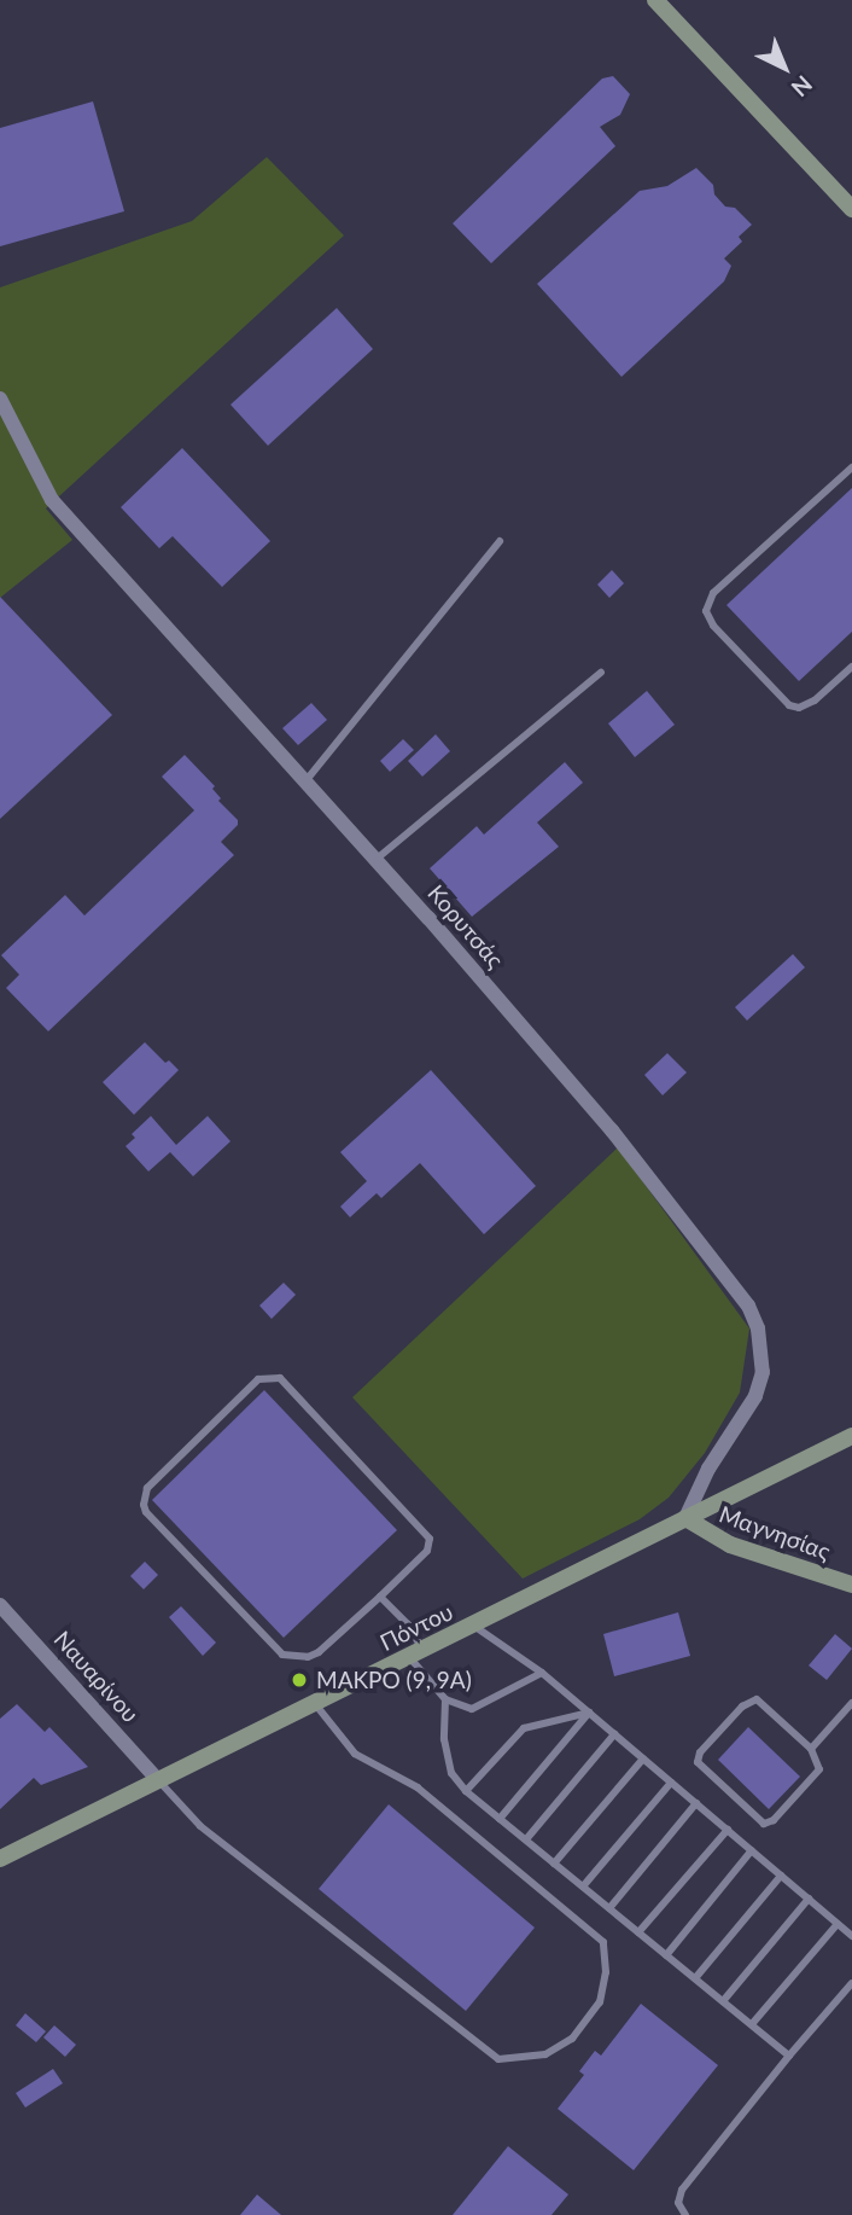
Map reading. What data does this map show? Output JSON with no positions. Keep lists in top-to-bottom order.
{
  "streets": {
    "street": [
      "Κορυτσάς",
      "Μαγνησίας",
      "Πόντου",
      "Ναυαρίνου"
    ]
  },
  "crossings": [
    ["Κορυτσάς", "Μαγνησίας"],
    ["Κορυτσάς", "Πόντου"],
    ["Μαγνησίας", "Πόντου"],
    ["Πόντου", "Ναυαρίνου"]
  ],
  "places": ["ΜΑΚΡΟ (9, 9Α)"],
  "north": "bottom right"
}
